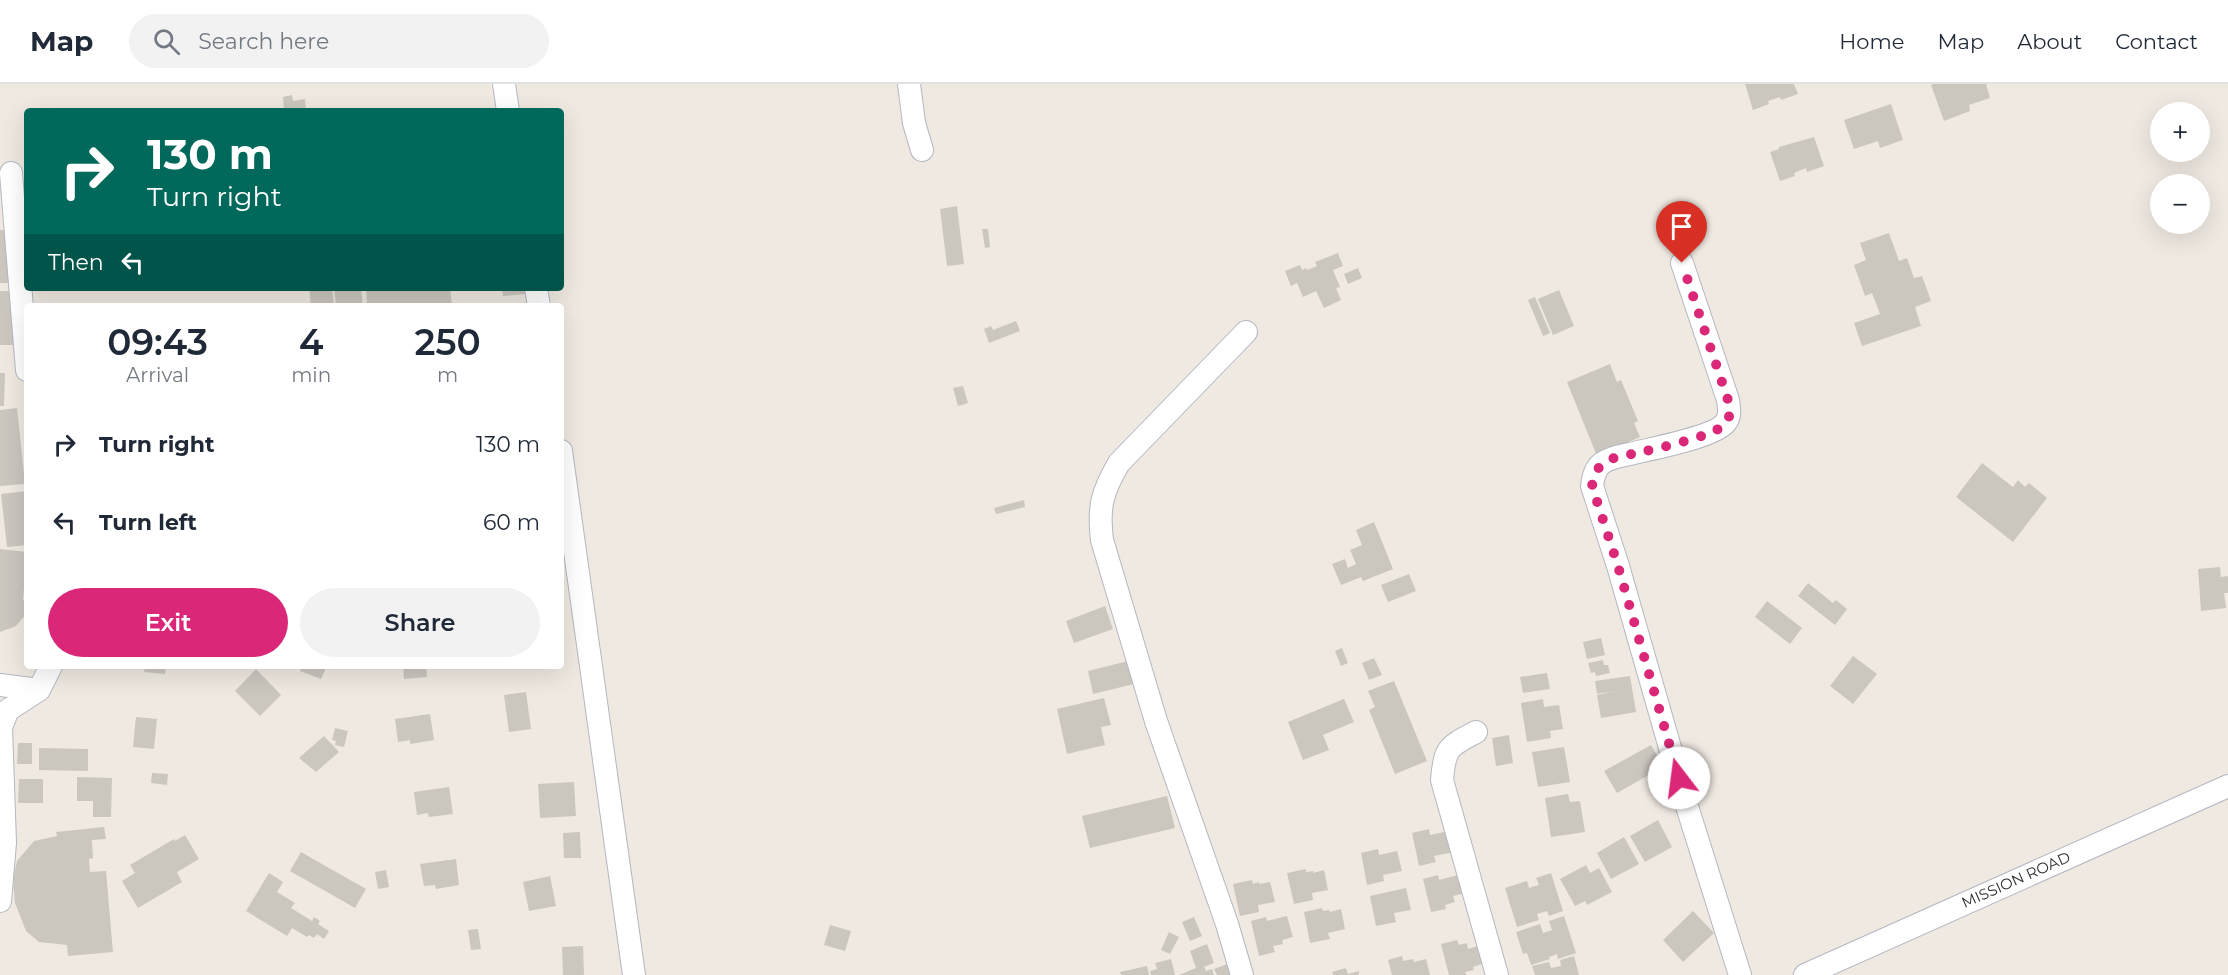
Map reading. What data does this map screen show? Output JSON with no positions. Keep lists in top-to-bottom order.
{
  "streets": {
    "street": ["MISSION ROAD"]
  },
  "page": {
    "header": "Map",
    "search": "Search here",
    "nav": [
      "Home",
      "Map",
      "About",
      "Contact"
    ],
    "map_buttons": ["+", "−"],
    "turn": ["130 m", "Turn right"],
    "then": "Then",
    "eta": [
      "09:43",
      "Arrival",
      "4",
      "min",
      "250",
      "m"
    ],
    "list": [
      {
        "name": "Turn right",
        "value": "130 m"
      },
      {
        "name": "Turn left",
        "value": "60 m"
      }
    ],
    "buttons": ["Exit", "Share"]
  }
}
